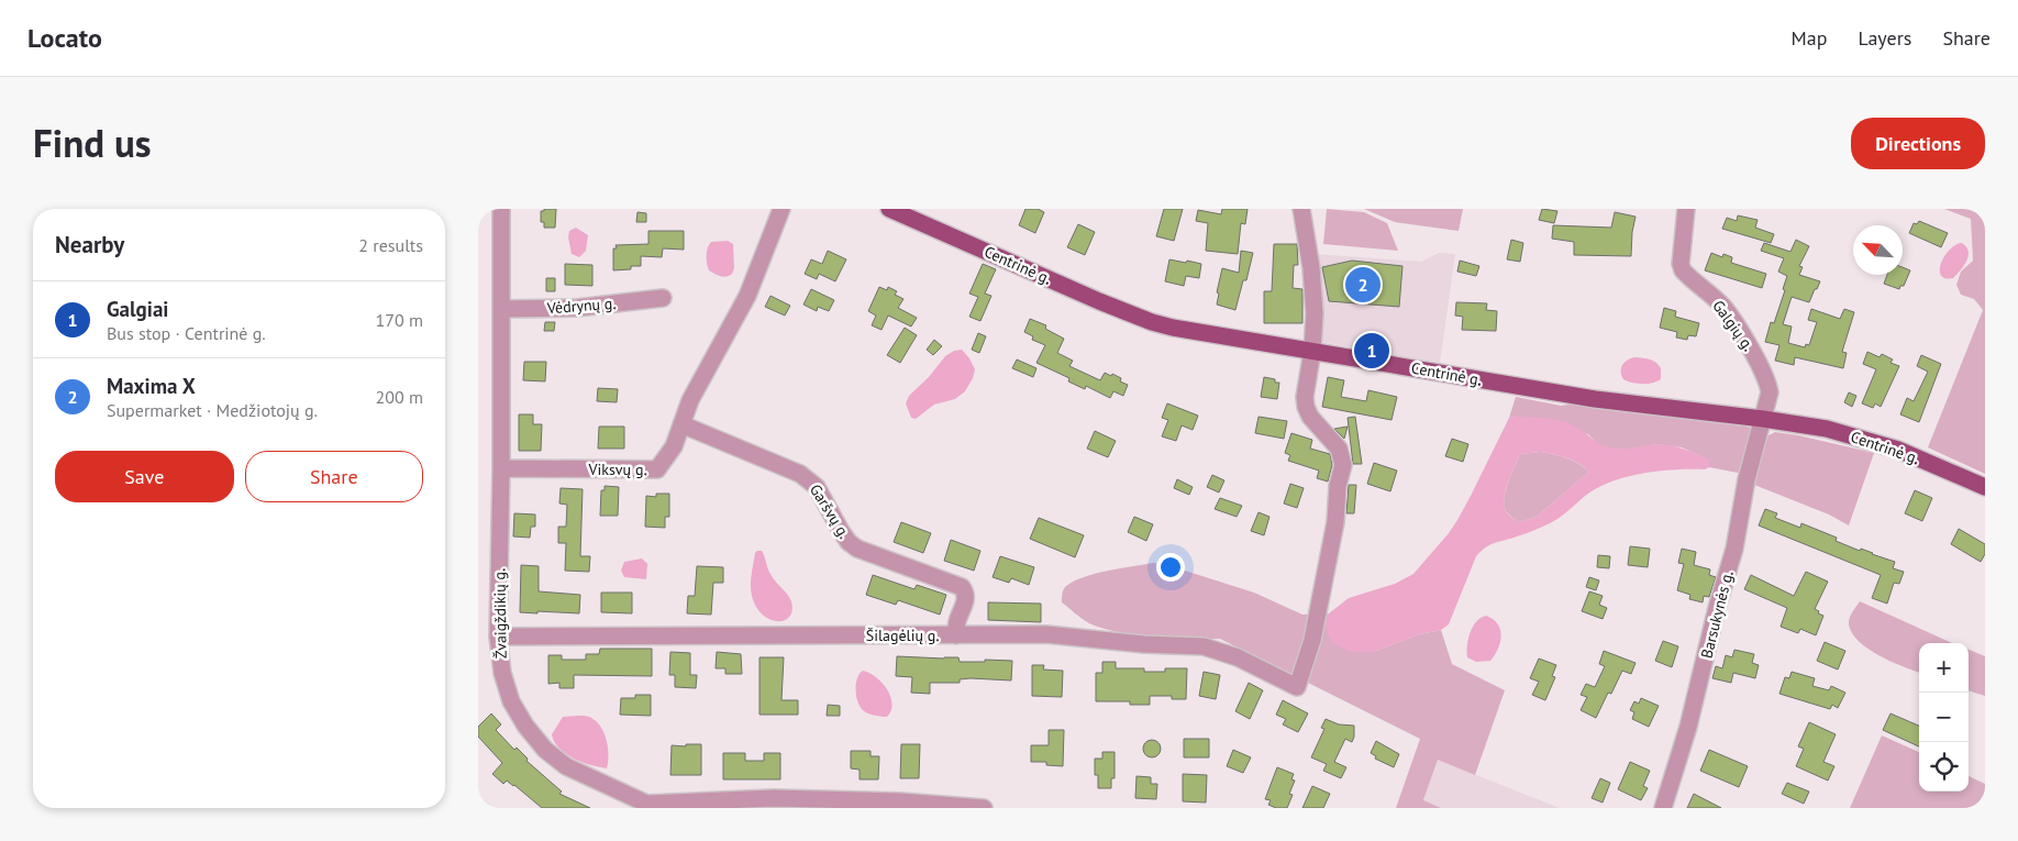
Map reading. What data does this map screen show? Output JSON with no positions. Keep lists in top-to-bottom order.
{
  "streets": {
    "main road": ["Centrinė g."],
    "street": [
      "Vėdrynų g.",
      "Galgių g.",
      "Viksvų g.",
      "Garšvų g.",
      "Žvaigždikių g.",
      "Barsukynės g.",
      "Šilagėlių g."
    ]
  },
  "crossings": [
    ["Centrinė g.", "Galgių g."],
    ["Centrinė g.", "Barsukynės g."],
    ["Centrinė g.", "Šilagėlių g."],
    ["Vėdrynų g.", "Žvaigždikių g."],
    ["Galgių g.", "Barsukynės g."],
    ["Viksvų g.", "Garšvų g."],
    ["Viksvų g.", "Žvaigždikių g."],
    ["Garšvų g.", "Šilagėlių g."],
    ["Žvaigždikių g.", "Šilagėlių g."]
  ],
  "north": "top left",
  "page": {
    "header": "Locato",
    "nav": ["Map", "Layers", "Share"],
    "title": "Find us",
    "buttons": [
      "Directions",
      ["Save", "Share"]
    ],
    "heading": ["Nearby", "2 results"],
    "pins": ["2", "1"],
    "list": [
      {
        "mark": "1",
        "name": "Galgiai",
        "note": "Bus stop · Centrinė g.",
        "value": "170 m"
      },
      {
        "mark": "2",
        "name": "Maxima X",
        "note": "Supermarket · Medžiotojų g.",
        "value": "200 m"
      }
    ],
    "map_buttons": ["+", "−"]
  }
}
